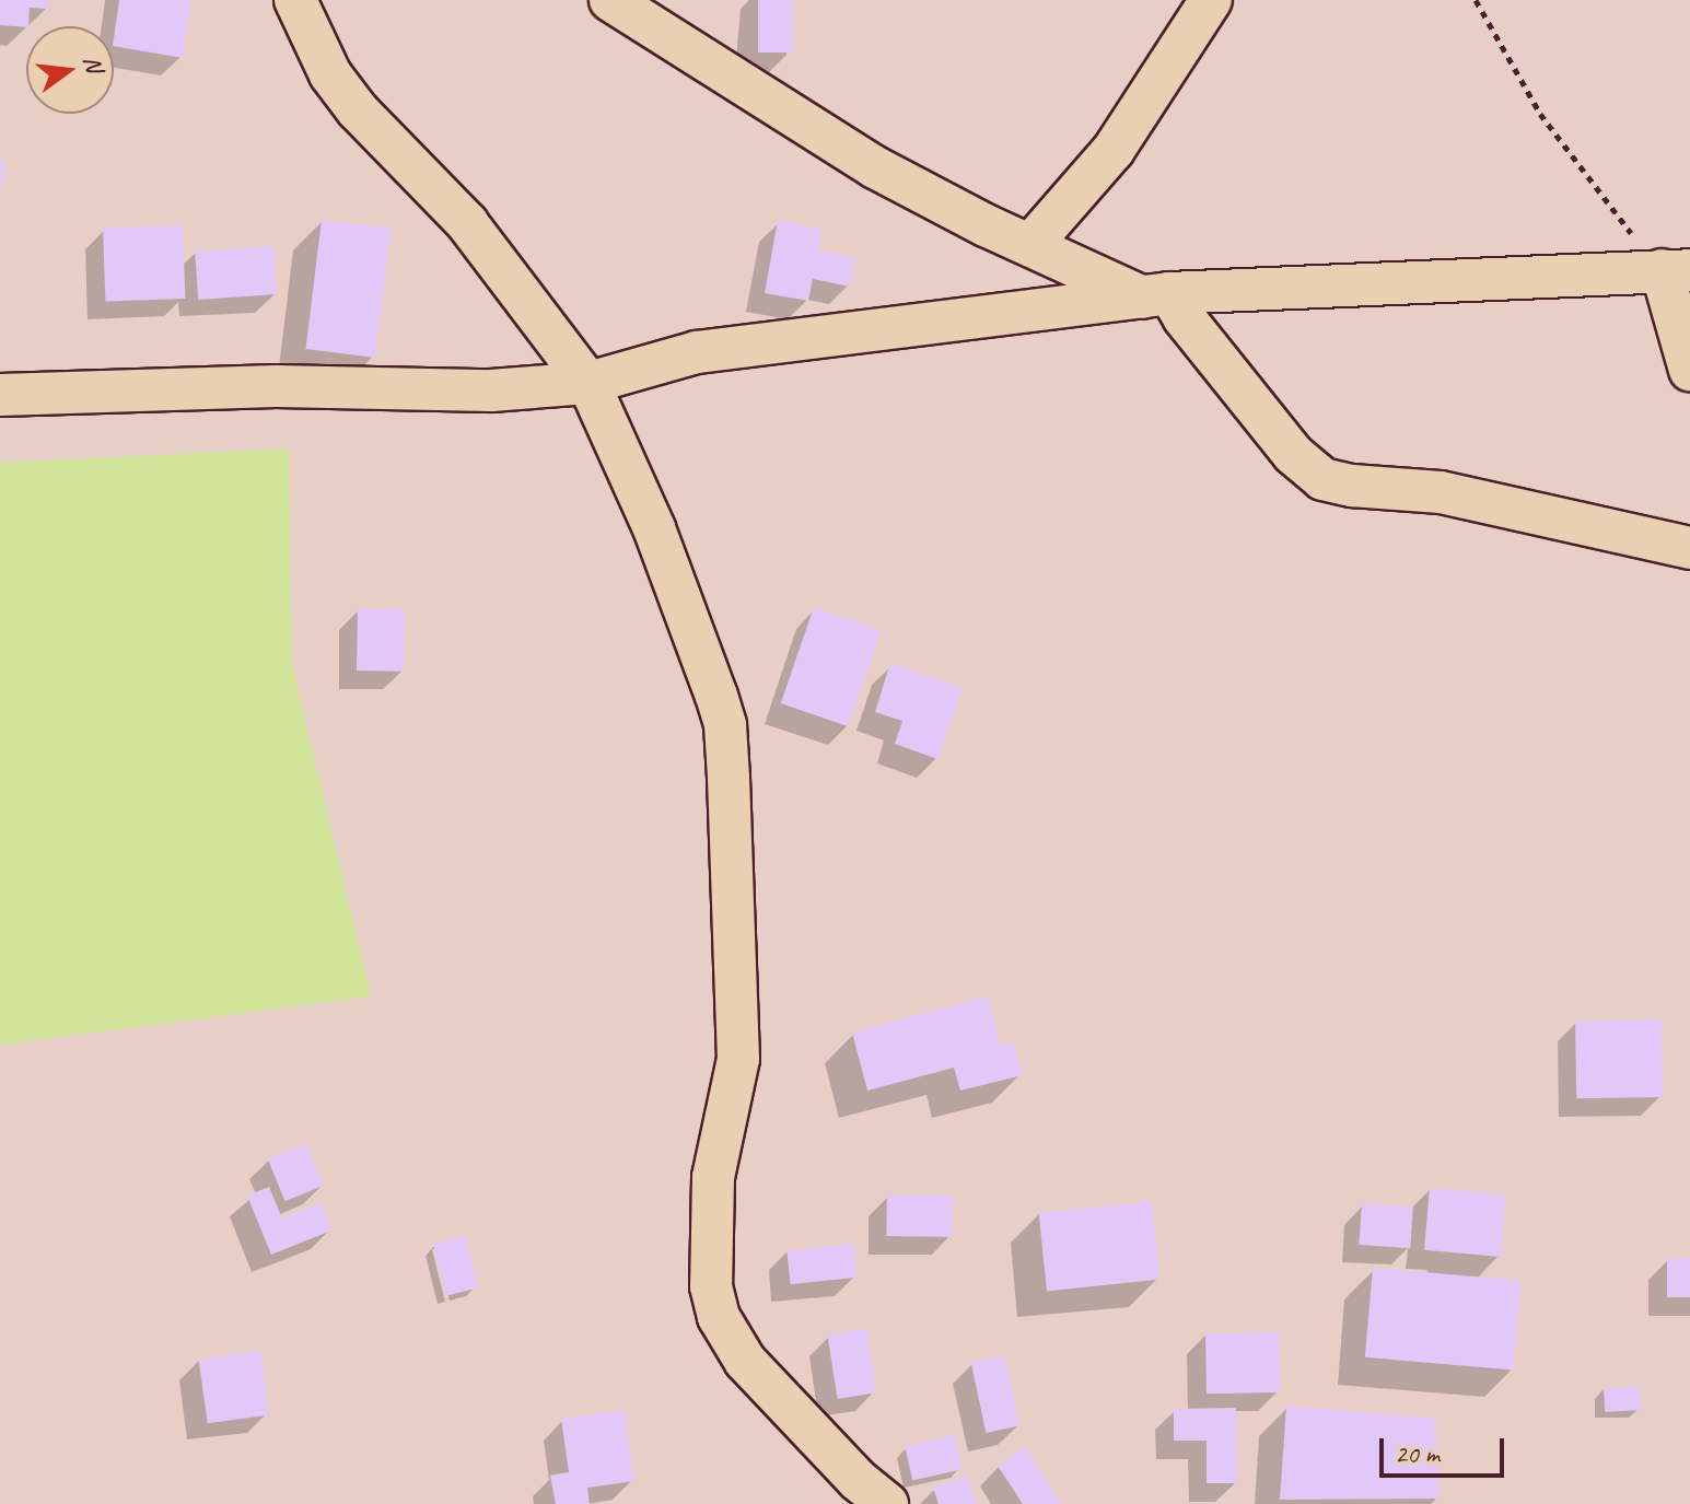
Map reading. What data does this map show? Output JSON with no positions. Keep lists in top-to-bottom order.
{
  "scale_bar": "20 m",
  "north": "right"
}
